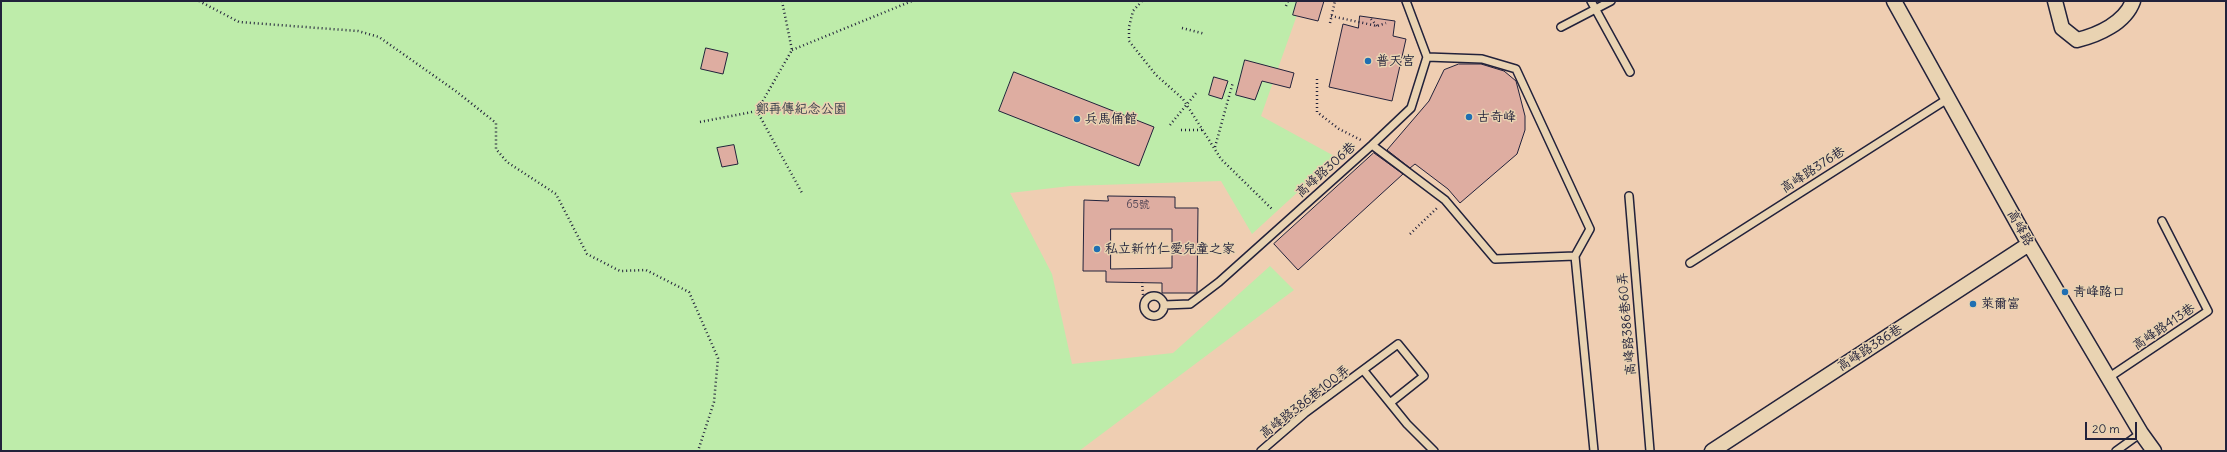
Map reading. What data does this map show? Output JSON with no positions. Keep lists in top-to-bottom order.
{
  "streets": {
    "street": ["高峰路", "高峰路386巷"],
    "lane": [
      "高峰路306巷",
      "高峰路376巷",
      "高峰路386巷60弄",
      "高峰路413巷",
      "高峰路386巷100弄"
    ]
  },
  "crossings": [
    ["高峰路376巷", "高峰路"],
    ["高峰路", "高峰路413巷"],
    ["高峰路", "高峰路386巷"]
  ],
  "parks": ["鄭再傳紀念公園"],
  "places": [
    "普天宮",
    "古奇峰",
    "兵馬俑館",
    "私立新竹仁愛兒童之家",
    "青峰路口",
    "萊爾富"
  ],
  "house_numbers": ["65號"],
  "scale_bar": "20 m"
}
